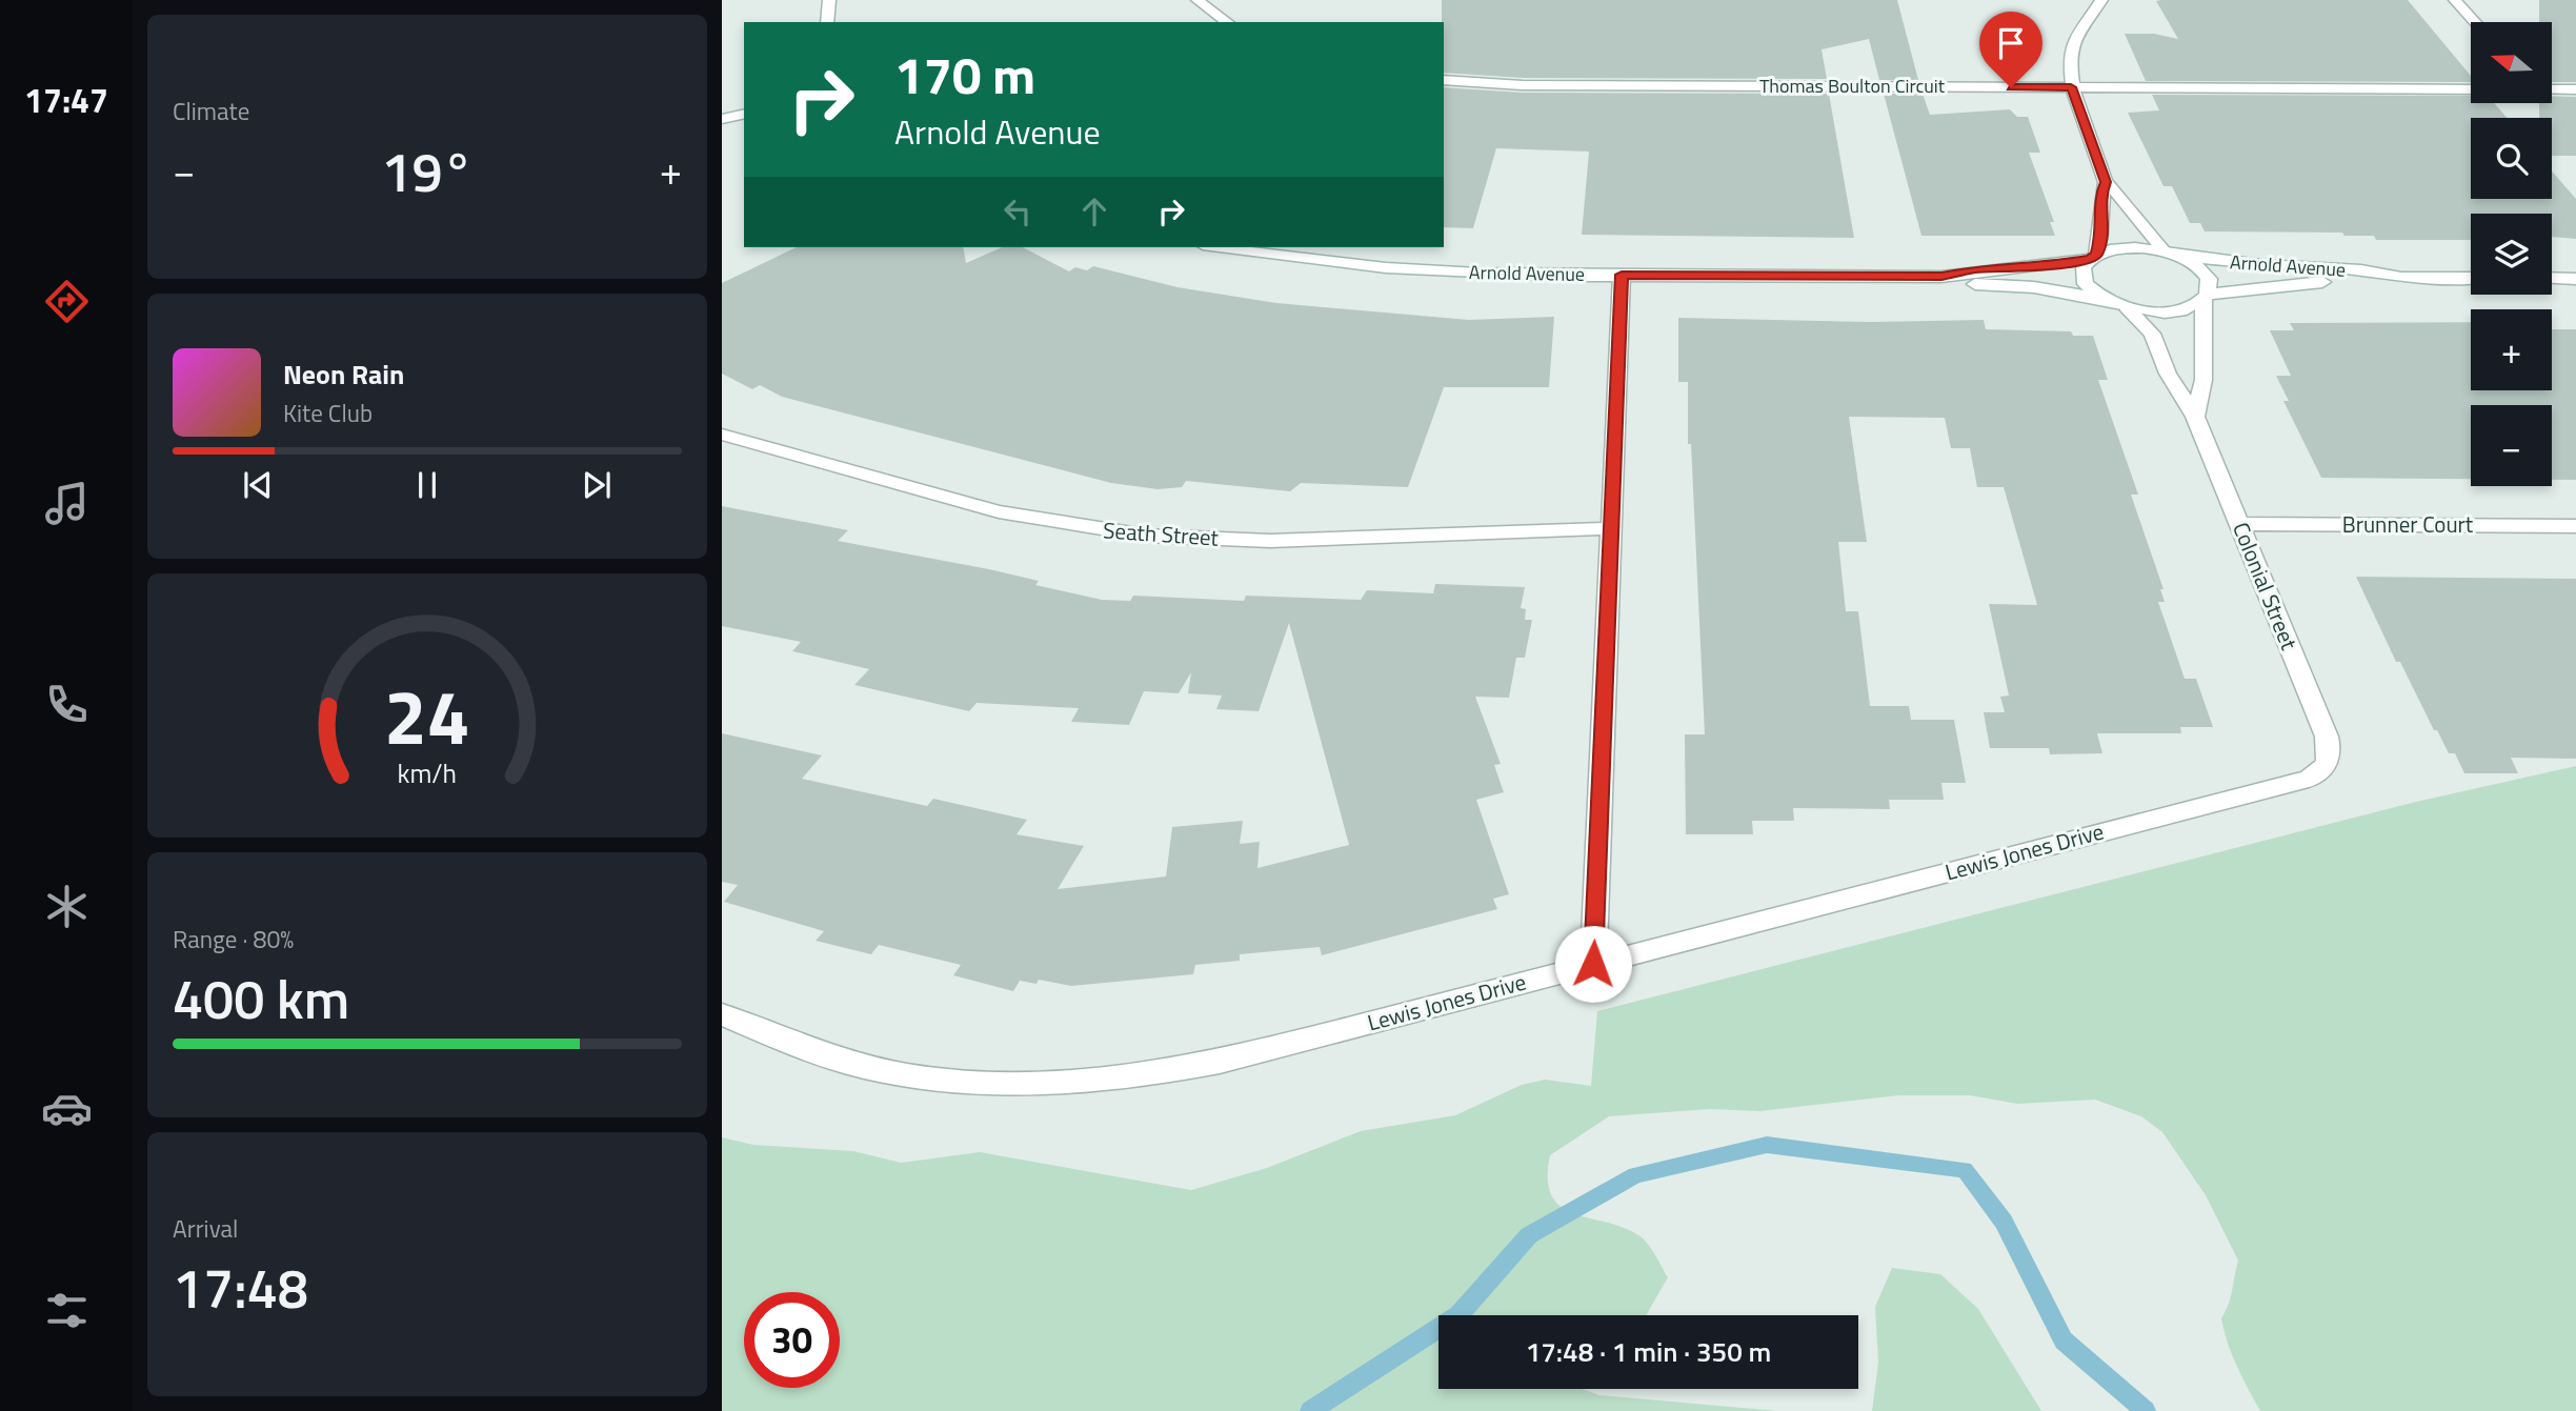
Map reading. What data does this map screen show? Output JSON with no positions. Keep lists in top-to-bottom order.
{
  "streets": {
    "street": [
      "Thomas Boulton Circuit",
      "Arnold Avenue",
      "Brunner Court",
      "Seath Street",
      "Colonial Street",
      "Lewis Jones Drive"
    ]
  },
  "crossings": [
    ["Arnold Avenue", "Colonial Street"],
    ["Brunner Court", "Colonial Street"],
    ["Colonial Street", "Lewis Jones Drive"]
  ],
  "north": "left",
  "page": {
    "tabs": "17:47",
    "tile": [
      "Climate",
      ["Range · 80%", "400 km"],
      ["Arrival", "17:48"]
    ],
    "map_buttons": ["+", "−"],
    "turn": ["170 m", "Arnold Avenue"],
    "heat": ["−", "19°", "+"],
    "song": ["Neon Rain", "Kite Club"],
    "limit": "30",
    "trip": "17:48 · 1 min · 350 m",
    "gauge": ["24", "km/h"]
  }
}
